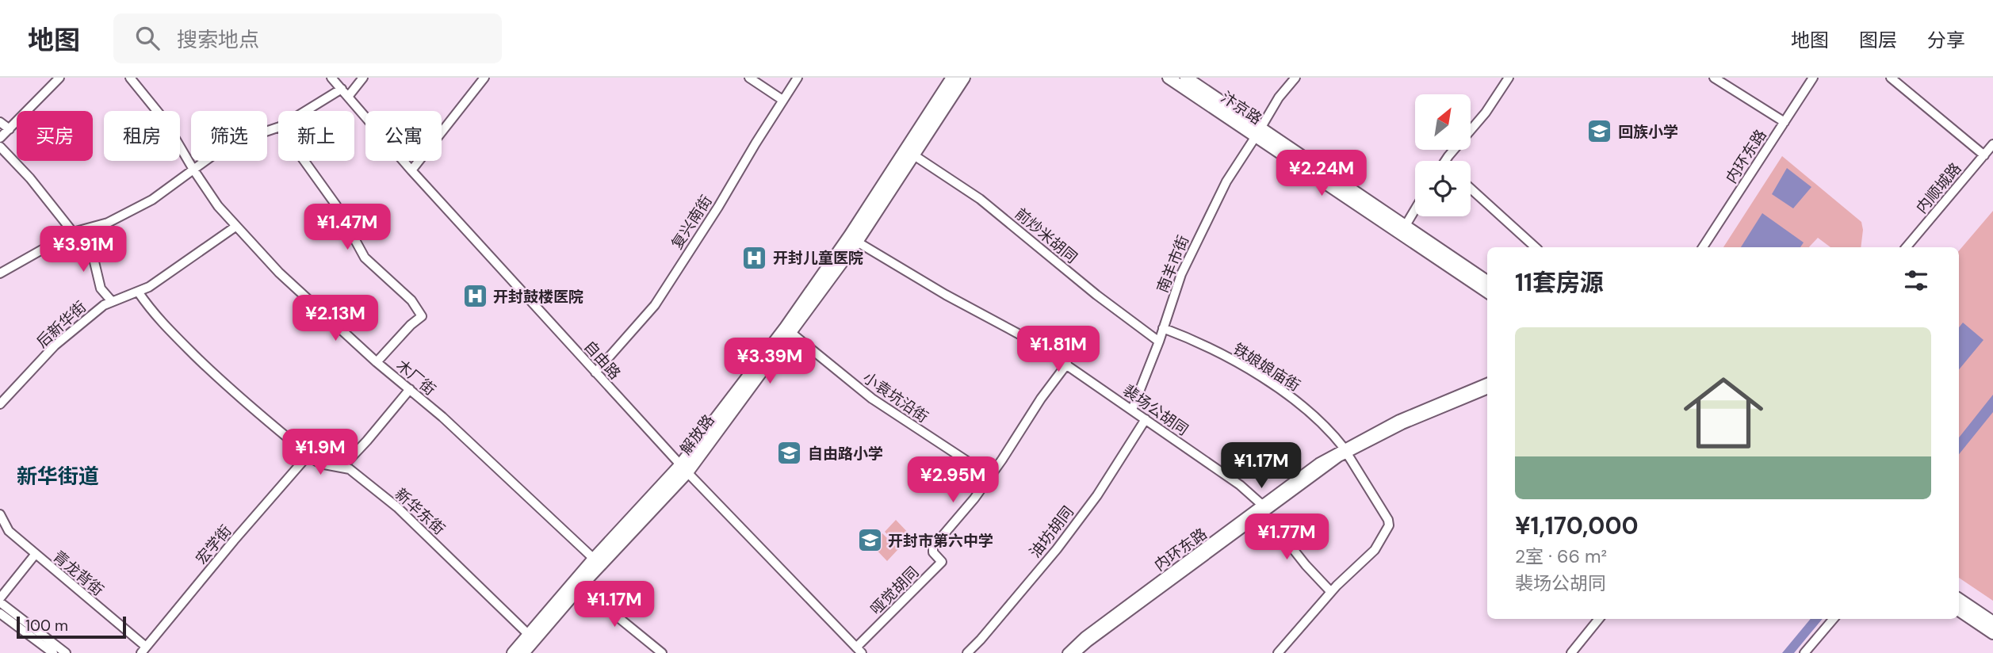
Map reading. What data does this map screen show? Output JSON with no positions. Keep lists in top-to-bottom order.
{
  "streets": {
    "main road": ["汴京路", "解放路"],
    "street": [
      "内环东路",
      "内顺城路",
      "复兴南街",
      "前炒米胡同",
      "南羊市街",
      "后新华街",
      "自由路",
      "铁娘娘庙街",
      "木厂街",
      "小袁坑沿街",
      "裴场公胡同",
      "新华东街",
      "油坊胡同",
      "宏学街",
      "青龙背街",
      "哑觉胡同"
    ]
  },
  "crossings": [
    ["汴京路", "南羊市街"],
    ["内环东路", "铁娘娘庙街"],
    ["内环东路", "裴场公胡同"],
    ["复兴南街", "自由路"],
    ["前炒米胡同", "南羊市街"],
    ["前炒米胡同", "解放路"],
    ["南羊市街", "铁娘娘庙街"],
    ["南羊市街", "裴场公胡同"],
    ["后新华街", "木厂街"],
    ["后新华街", "新华东街"],
    ["自由路", "解放路"],
    ["自由路", "哑觉胡同"],
    ["铁娘娘庙街", "裴场公胡同"],
    ["木厂街", "解放路"],
    ["小袁坑沿街", "解放路"],
    ["小袁坑沿街", "哑觉胡同"],
    ["裴场公胡同", "解放路"],
    ["裴场公胡同", "油坊胡同"],
    ["裴场公胡同", "哑觉胡同"],
    ["解放路", "新华东街"],
    ["新华东街", "宏学街"],
    ["宏学街", "青龙背街"]
  ],
  "districts": ["新华街道"],
  "places": {
    "school or university": ["回族小学", "自由路小学", "开封市第六中学"],
    "hospital": ["开封儿童医院", "开封鼓楼医院"]
  },
  "scale_bar": "100 m",
  "north": "top right",
  "page": {
    "header": "地图",
    "search": "搜索地点",
    "nav": ["地图", "图层", "分享"],
    "chip": [
      "买房",
      "租房",
      "筛选",
      "新上",
      "公寓"
    ],
    "price": [
      "¥2.24M",
      "¥1.47M",
      "¥3.91M",
      "¥2.13M",
      "¥1.81M",
      "¥3.39M",
      "¥1.9M",
      "¥1.17M",
      "¥2.95M",
      "¥1.77M",
      "¥1.17M"
    ],
    "heading": "11套房源",
    "list": [
      {
        "name": "¥1,170,000",
        "note": "2室 · 66 m² · 裴场公胡同"
      }
    ],
    "scale": "100 m"
  }
}
